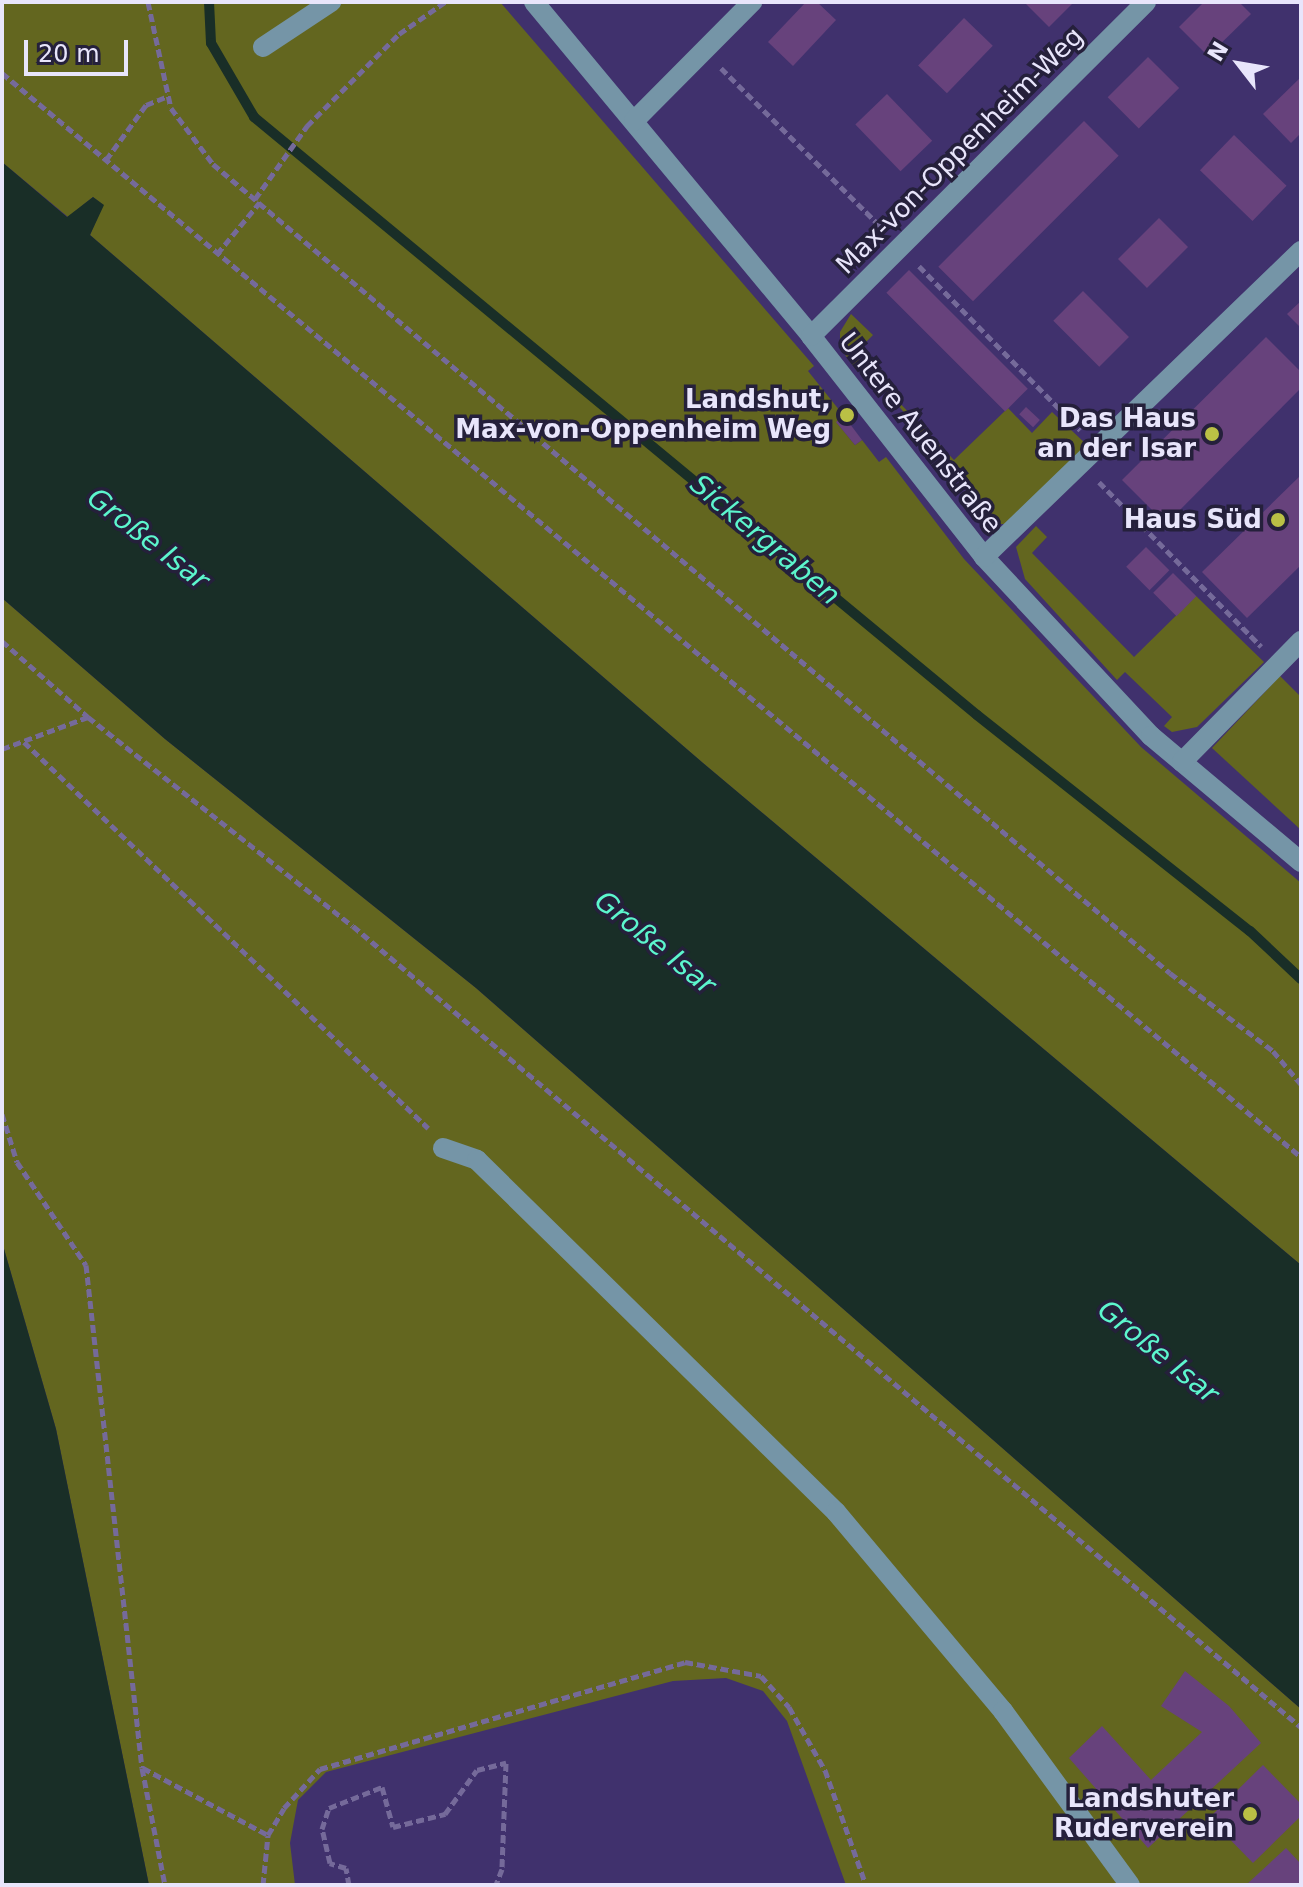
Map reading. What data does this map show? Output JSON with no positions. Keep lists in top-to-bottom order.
{
  "streets": {
    "street": ["Max-von-Oppenheim-Weg", "Untere Auenstraße"]
  },
  "crossings": [
    ["Max-von-Oppenheim-Weg", "Untere Auenstraße"]
  ],
  "water": ["Große Isar", "Sickergraben"],
  "places": [
    "Landshut, Max-von-Oppenheim Weg",
    "Das Haus an der Isar",
    "Haus Süd",
    "Landshuter Ruderverein"
  ],
  "scale_bar": "20 m",
  "north": "top left"
}
